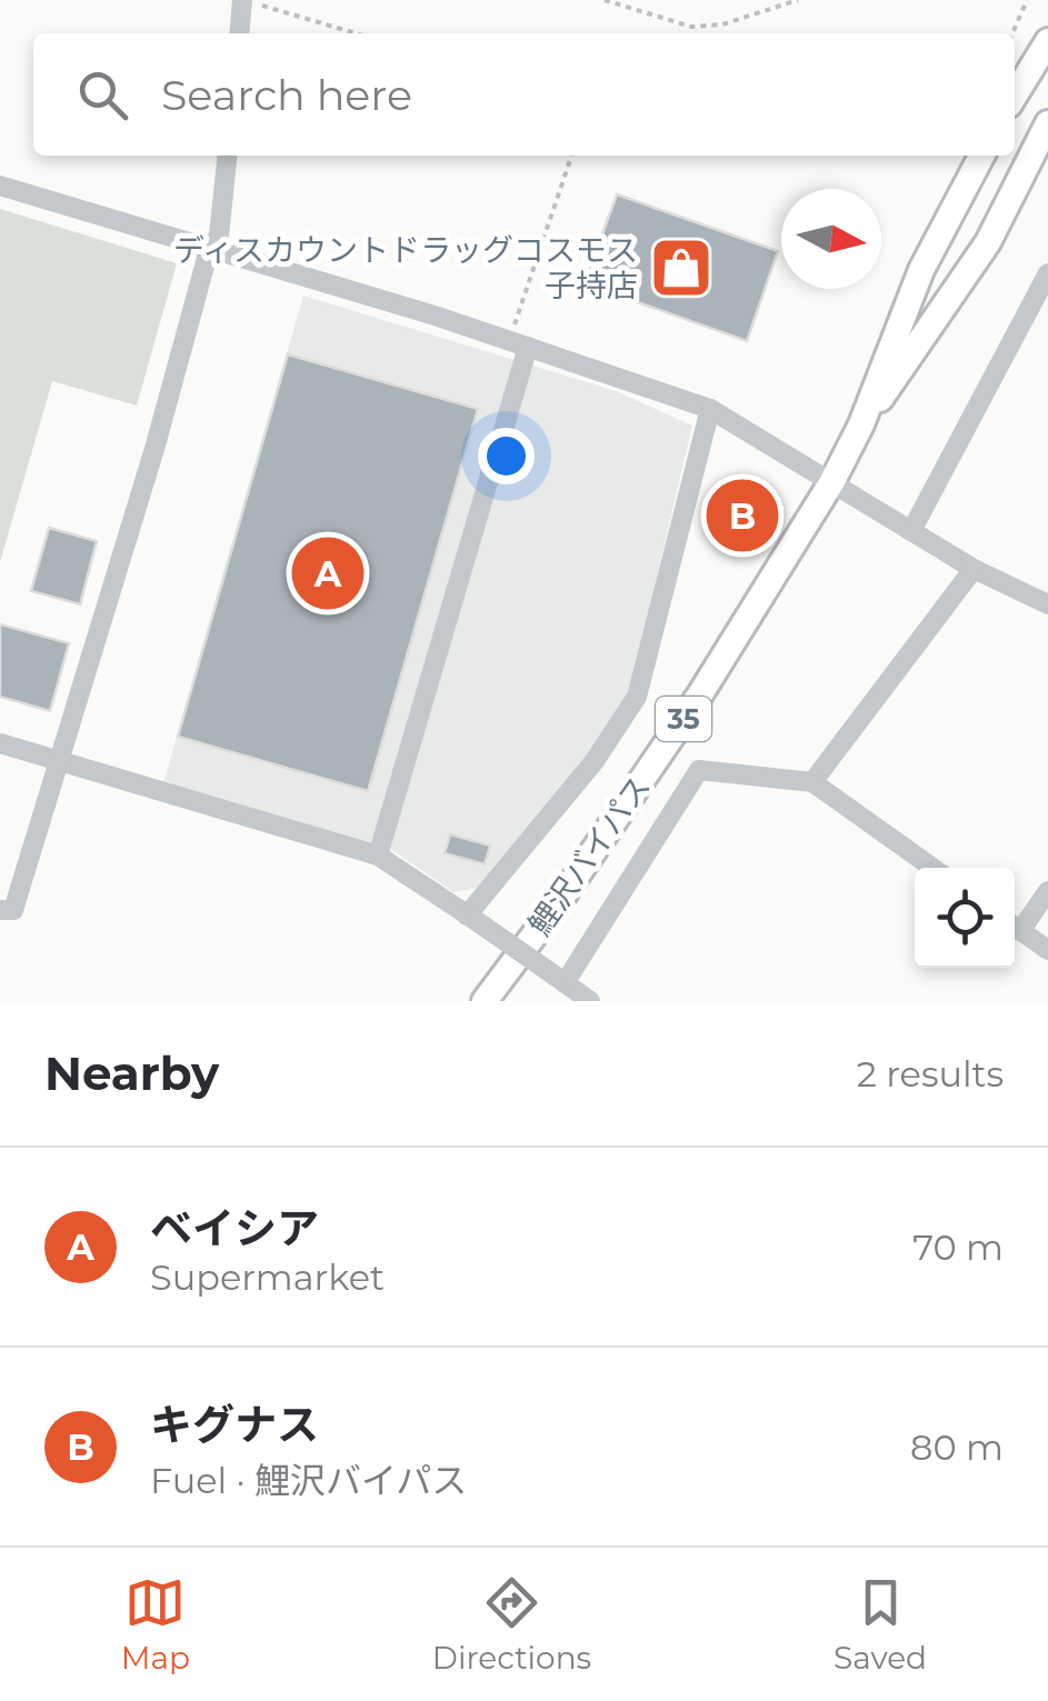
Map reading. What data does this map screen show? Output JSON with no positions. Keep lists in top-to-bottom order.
{
  "streets": {
    "main road": ["35", "鯉沢バイパス"]
  },
  "places": {
    "shop": ["ディスカウントドラッグコスモス 子持店"]
  },
  "north": "right",
  "page": {
    "search": "Search here",
    "pins": ["B", "A"],
    "heading": ["Nearby", "2 results"],
    "list": [
      {
        "mark": "A",
        "name": "ベイシア",
        "note": "Supermarket",
        "value": "70 m"
      },
      {
        "mark": "B",
        "name": "キグナス",
        "note": "Fuel · 鯉沢バイパス",
        "value": "80 m"
      }
    ],
    "nav": ["Map", "Directions", "Saved"]
  }
}
